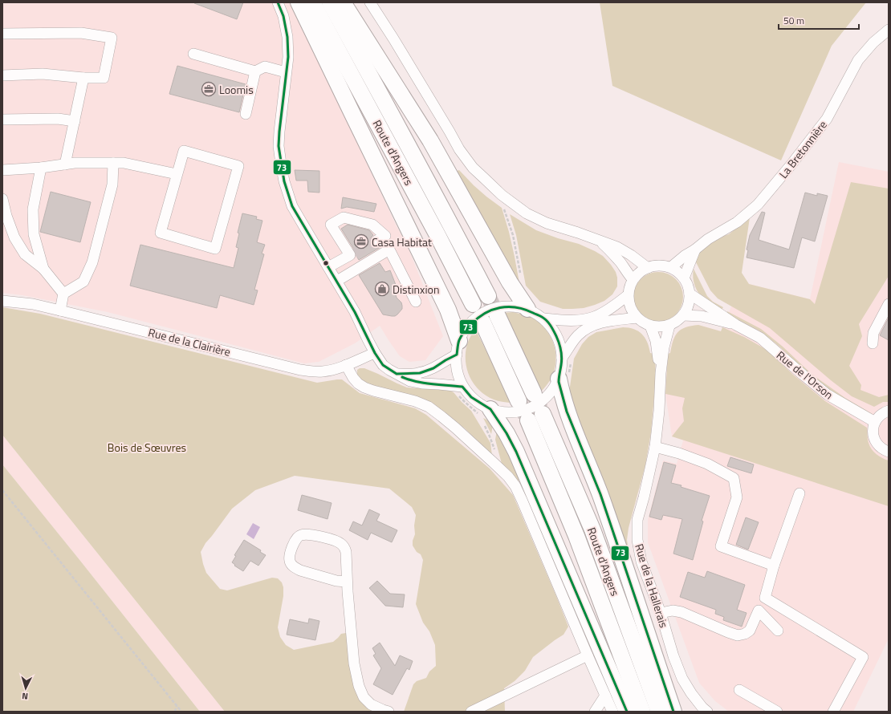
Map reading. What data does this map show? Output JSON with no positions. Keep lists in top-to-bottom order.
{
  "streets": {
    "highway": ["Route d'Angers"],
    "street": [
      "La Bretonnière",
      "Rue de la Clairière",
      "Rue de l'Orson",
      "Rue de la Hallerais"
    ]
  },
  "crossings": [
    ["La Bretonnière", "Rue de l'Orson"],
    ["La Bretonnière", "Rue de la Hallerais"],
    ["Rue de l'Orson", "Rue de la Hallerais"]
  ],
  "parks": ["Bois de Sœuvres"],
  "places": {
    "office": ["Loomis", "Casa Habitat"],
    "shop": ["Distinxion"]
  },
  "lines": ["transit line 73"],
  "scale_bar": "50 m",
  "north": "bottom"
}
